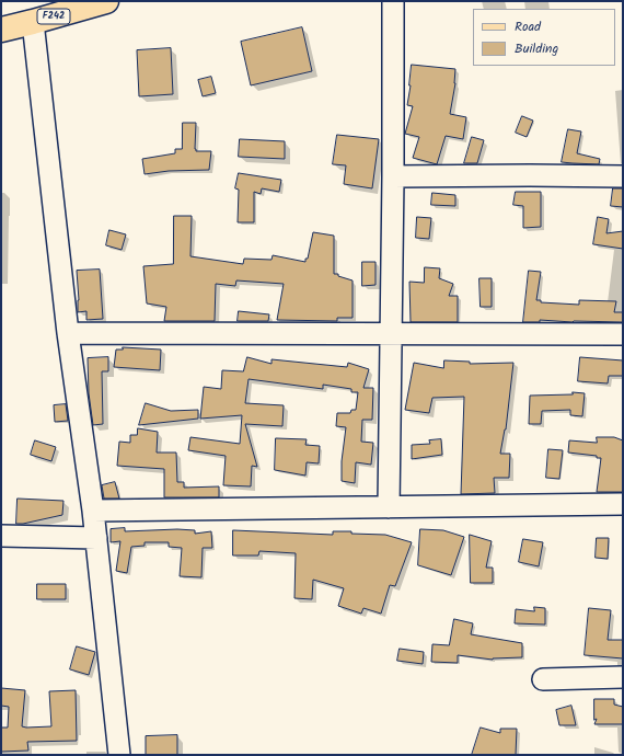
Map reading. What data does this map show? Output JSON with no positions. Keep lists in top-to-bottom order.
{
  "streets": {
    "main road": ["F242"]
  },
  "legend": ["Road", "Building"]
}
